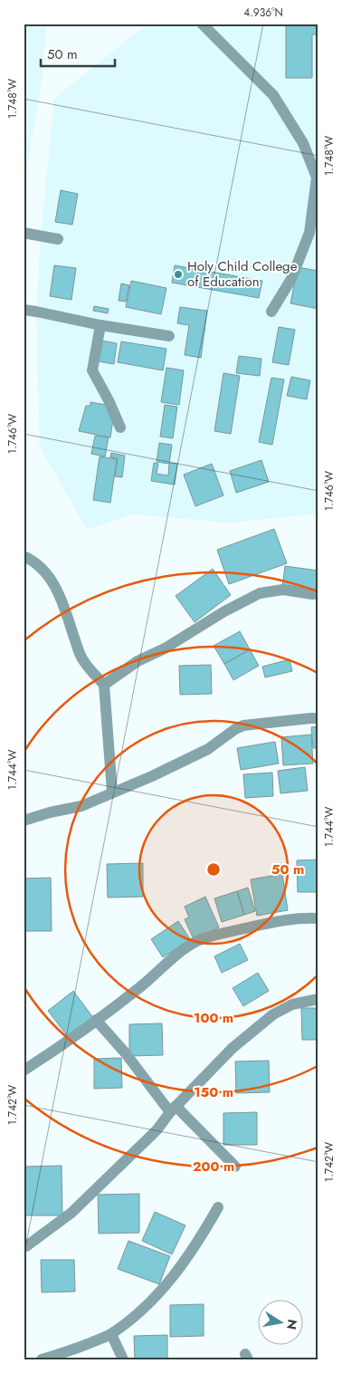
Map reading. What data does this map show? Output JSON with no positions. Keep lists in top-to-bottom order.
{
  "places": ["Holy Child College of Education"],
  "scale_bar": "50 m",
  "north": "right",
  "coordinates": [
    "4.936°N",
    "1.748°W",
    "1.746°W",
    "1.744°W",
    "1.742°W"
  ],
  "rings": [
    "50 m",
    "100 m",
    "150 m",
    "200 m"
  ]
}
